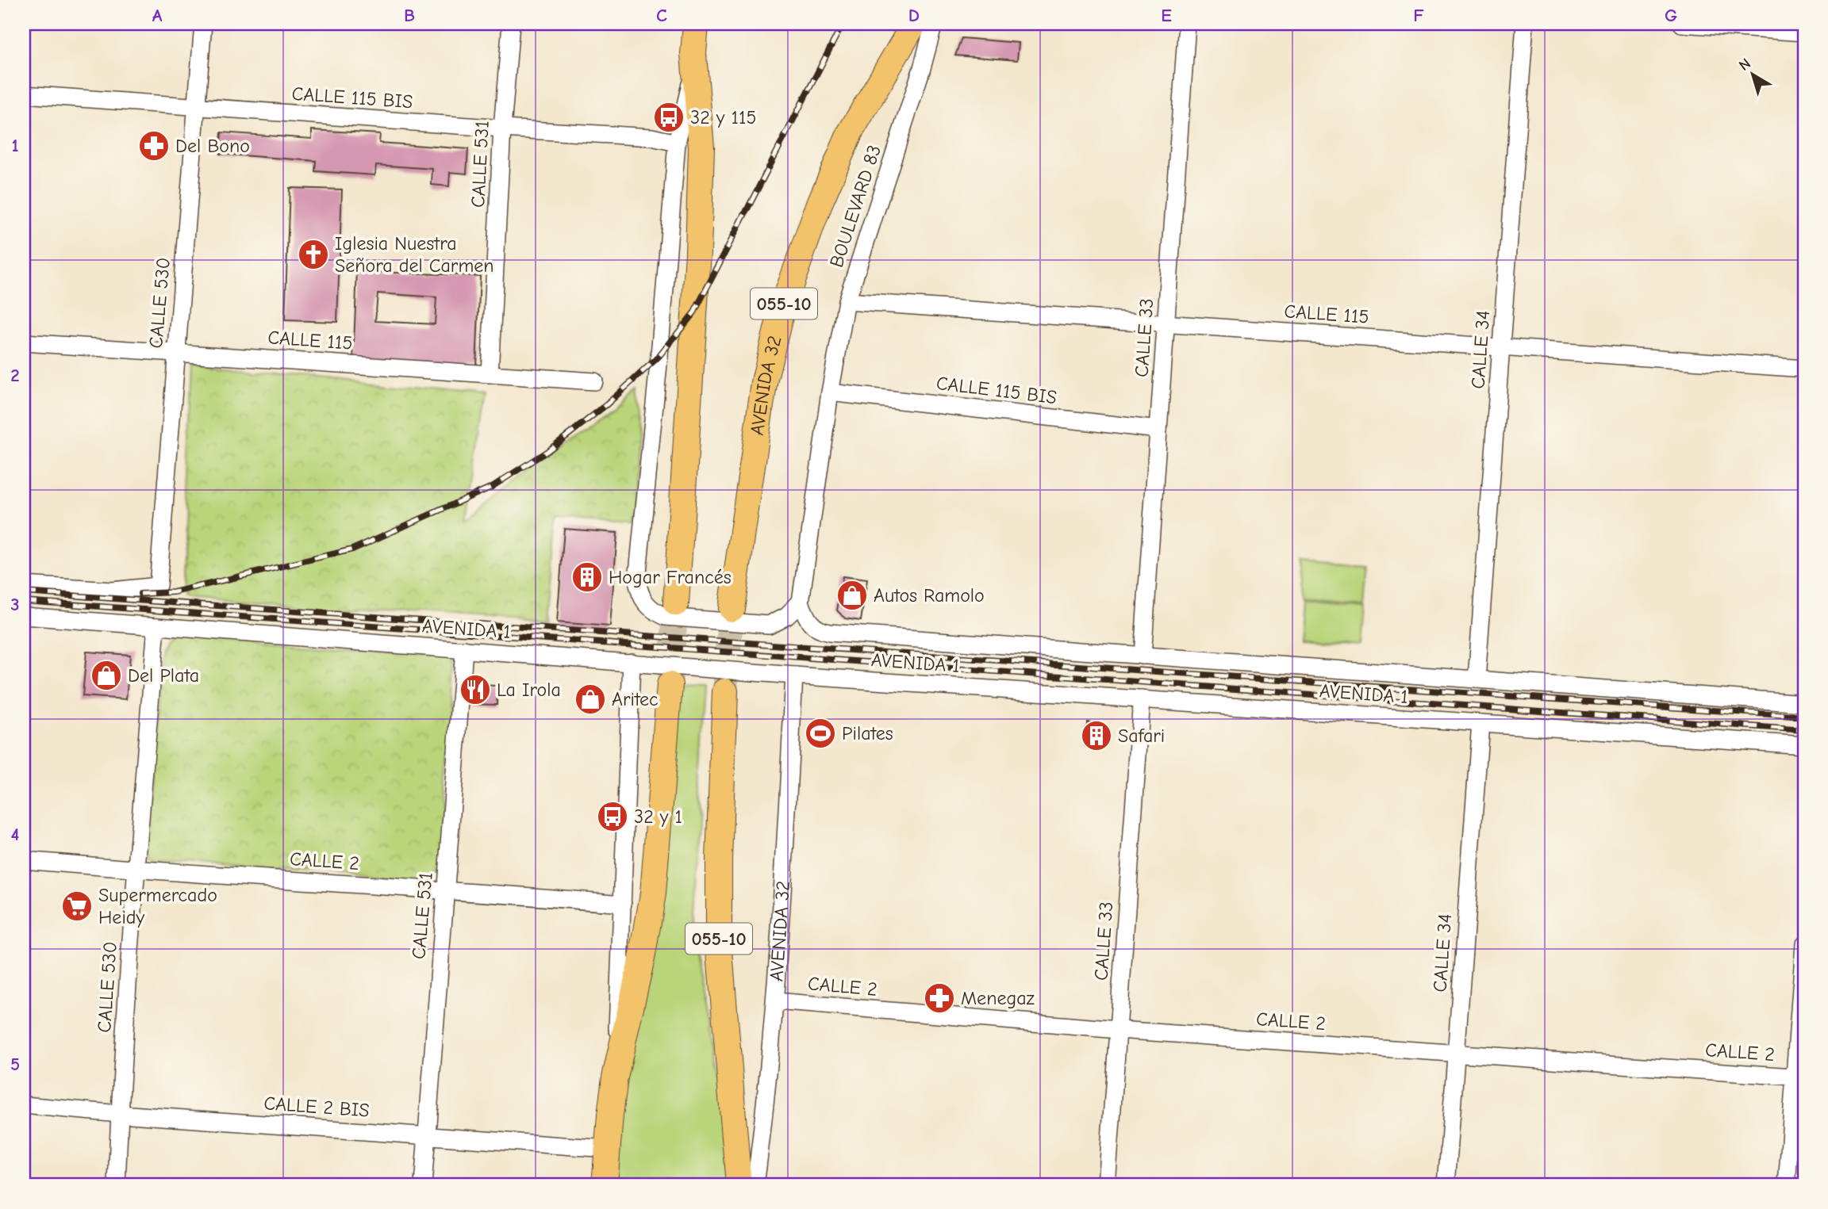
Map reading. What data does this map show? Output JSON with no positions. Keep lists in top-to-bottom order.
{
  "streets": {
    "highway": ["055-10", "AVENIDA 32"],
    "street": [
      "CALLE 115 BIS",
      "CALLE 531",
      "BOULEVARD 83",
      "CALLE 530",
      "CALLE 115",
      "CALLE 33",
      "CALLE 34",
      "AVENIDA 1",
      "CALLE 2",
      "CALLE 2 BIS"
    ]
  },
  "crossings": [
    ["CALLE 115 BIS", "CALLE 531"],
    ["CALLE 115 BIS", "BOULEVARD 83"],
    ["CALLE 115 BIS", "CALLE 530"],
    ["CALLE 115 BIS", "CALLE 33"],
    ["CALLE 531", "CALLE 115"],
    ["CALLE 531", "AVENIDA 1"],
    ["CALLE 531", "CALLE 2"],
    ["CALLE 531", "CALLE 2 BIS"],
    ["BOULEVARD 83", "CALLE 115"],
    ["BOULEVARD 83", "AVENIDA 1"],
    ["CALLE 530", "CALLE 115"],
    ["CALLE 530", "AVENIDA 1"],
    ["CALLE 530", "CALLE 2"],
    ["CALLE 530", "CALLE 2 BIS"],
    ["CALLE 115", "CALLE 33"],
    ["CALLE 115", "CALLE 34"],
    ["CALLE 33", "AVENIDA 1"],
    ["CALLE 33", "CALLE 2"],
    ["CALLE 34", "AVENIDA 1"],
    ["CALLE 34", "CALLE 2"],
    ["AVENIDA 32", "AVENIDA 1"],
    ["AVENIDA 32", "CALLE 2"]
  ],
  "places": {
    "bus stop": ["32 y 115", "32 y 1"],
    "pharmacy": ["Del Bono", "Menegaz"],
    "church": ["Iglesia Nuestra Señora del Carmen"],
    "building": ["Hogar Francés", "Safari"],
    "shop": ["Autos Ramolo", "Del Plata", "Aritec"],
    "restaurant": ["La Irola"],
    "sports": ["Pilates"],
    "supermarket": ["Supermercado Heidy"]
  },
  "north": "top left",
  "grid": {
    "columns": [
      "A",
      "B",
      "C",
      "D",
      "E",
      "F",
      "G"
    ],
    "rows": [
      "1",
      "2",
      "3",
      "4",
      "5"
    ]
  }
}
